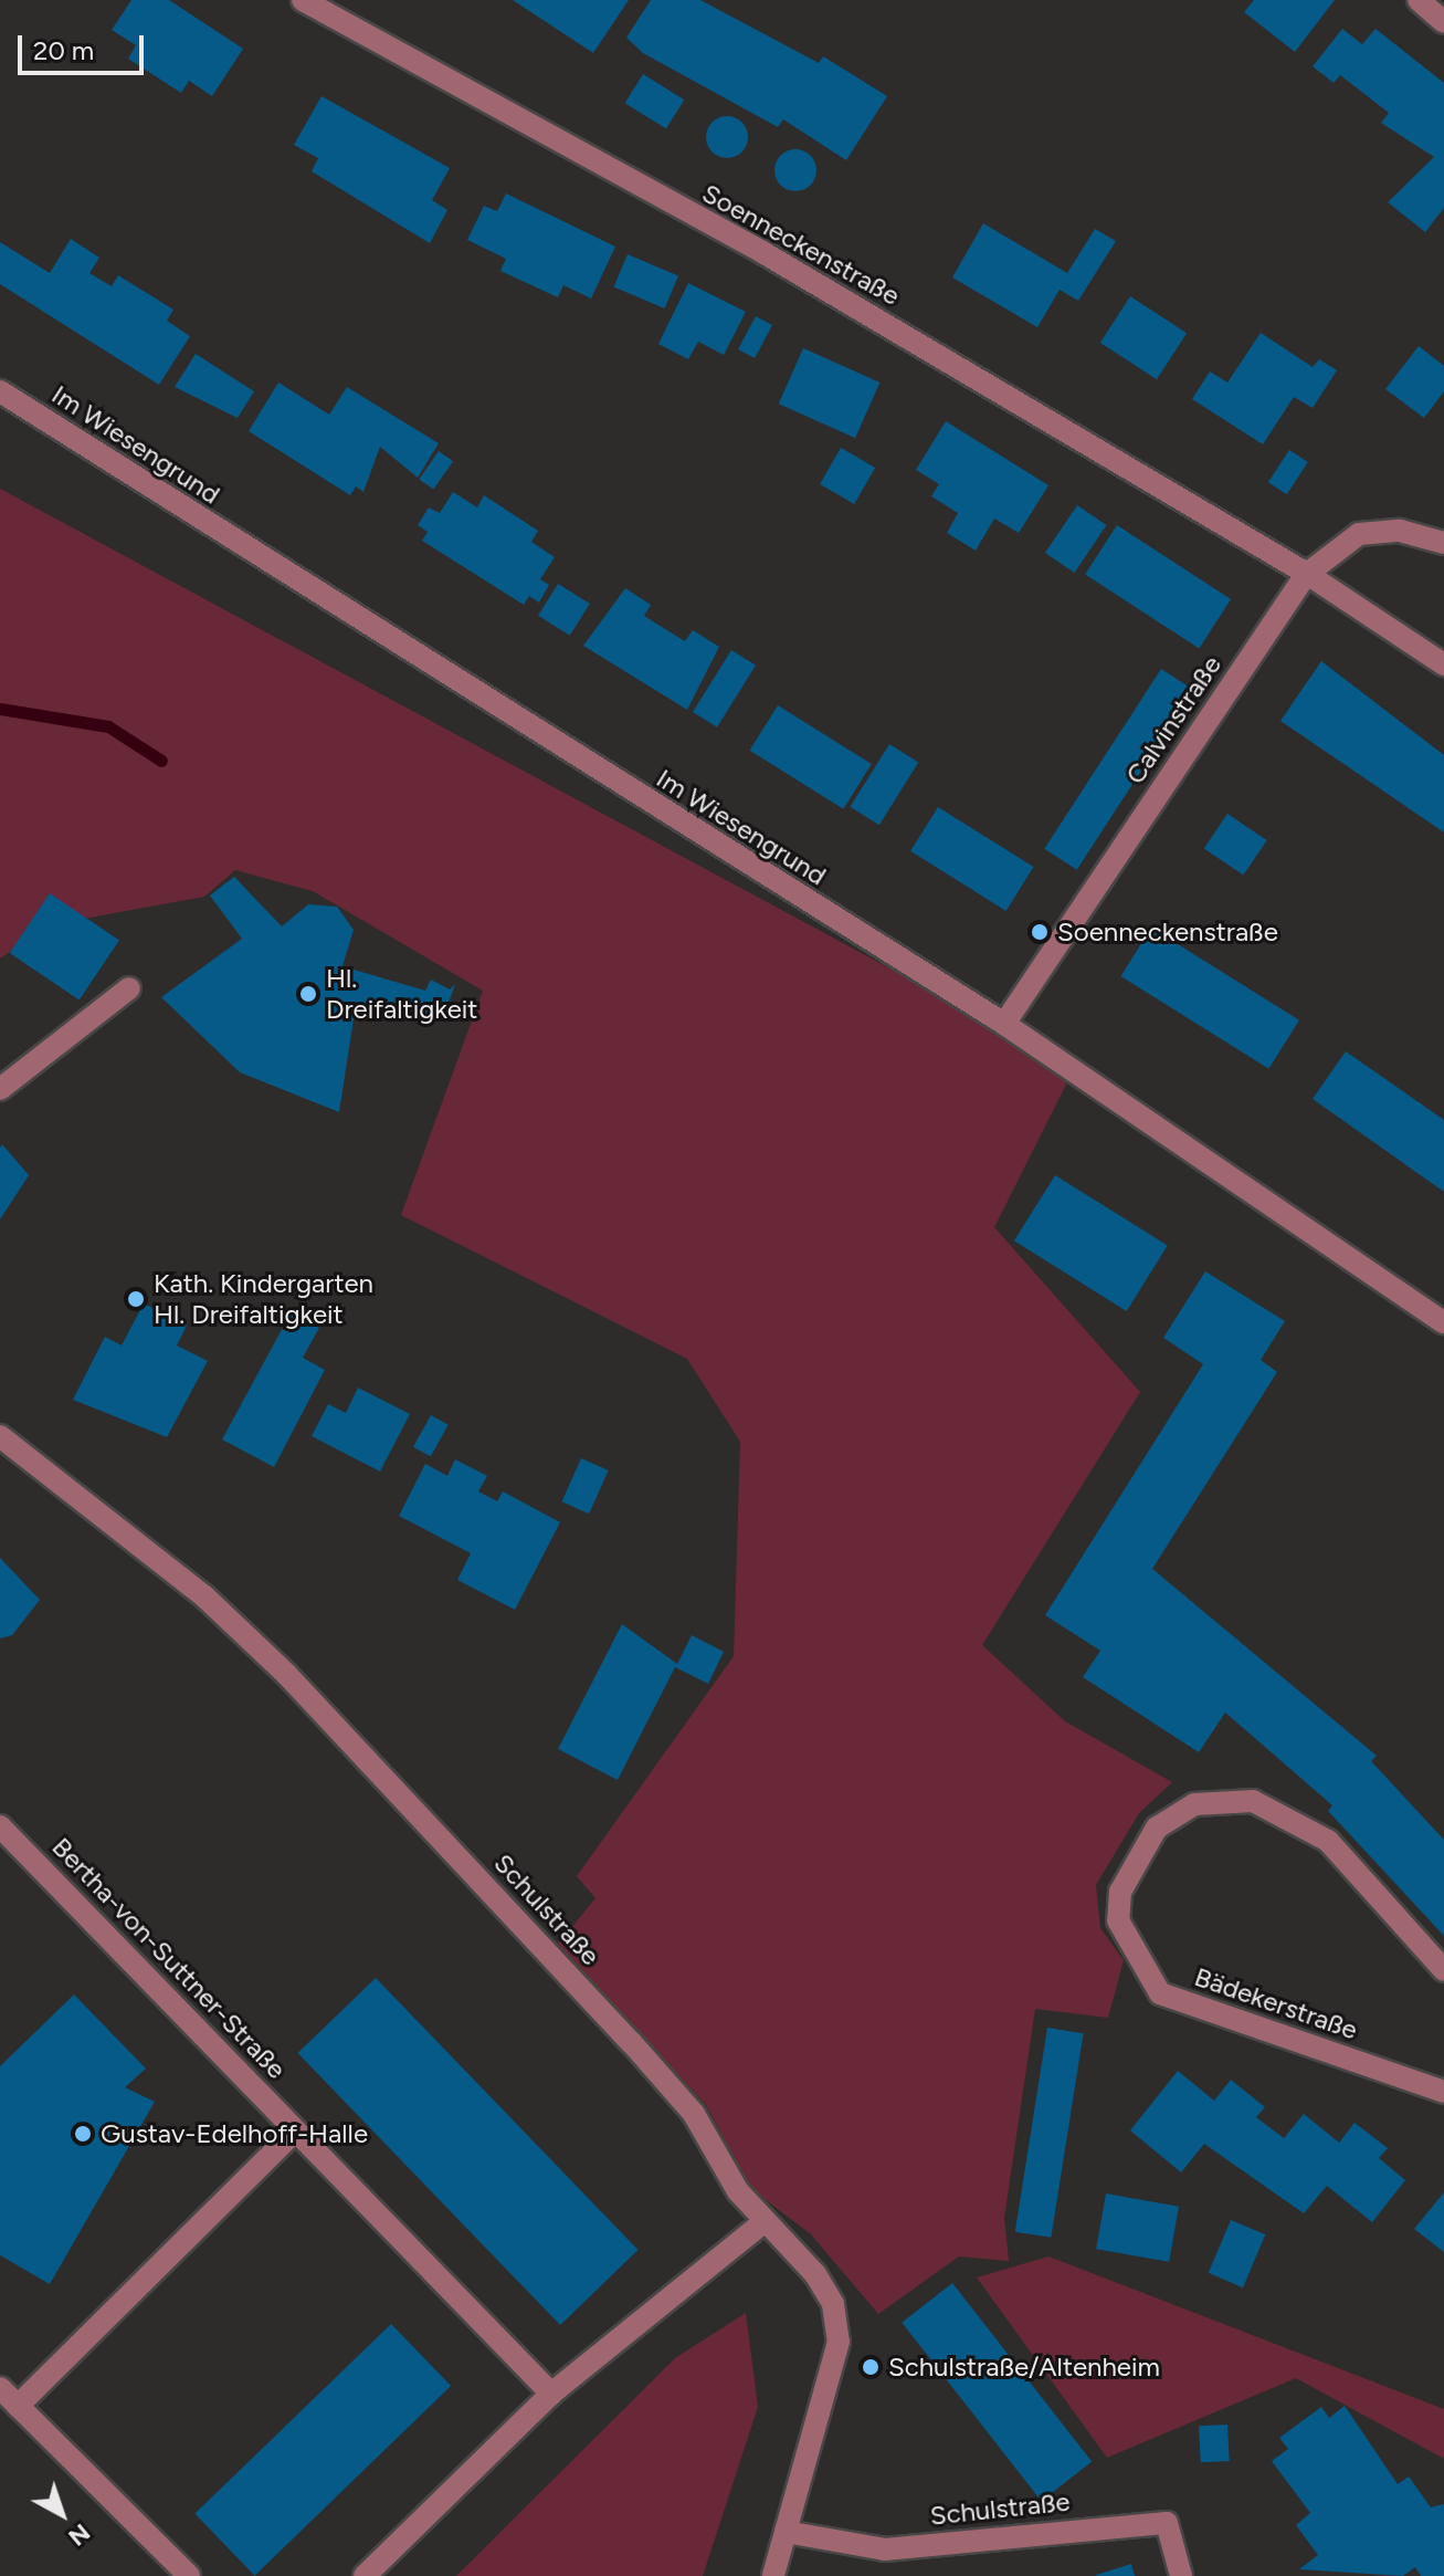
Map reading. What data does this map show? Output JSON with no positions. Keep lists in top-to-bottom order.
{
  "streets": {
    "street": [
      "Soenneckenstraße",
      "Im Wiesengrund",
      "Calvinstraße",
      "Schulstraße",
      "Bertha-von-Suttner-Straße",
      "Bädekerstraße"
    ]
  },
  "crossings": [
    ["Soenneckenstraße", "Calvinstraße"],
    ["Im Wiesengrund", "Calvinstraße"]
  ],
  "places": [
    "Soenneckenstraße",
    "Hl. Dreifaltigkeit",
    "Kath. Kindergarten Hl. Dreifaltigkeit",
    "Gustav-Edelhoff-Halle",
    "Schulstraße/Altenheim"
  ],
  "scale_bar": "20 m",
  "north": "bottom right"
}
